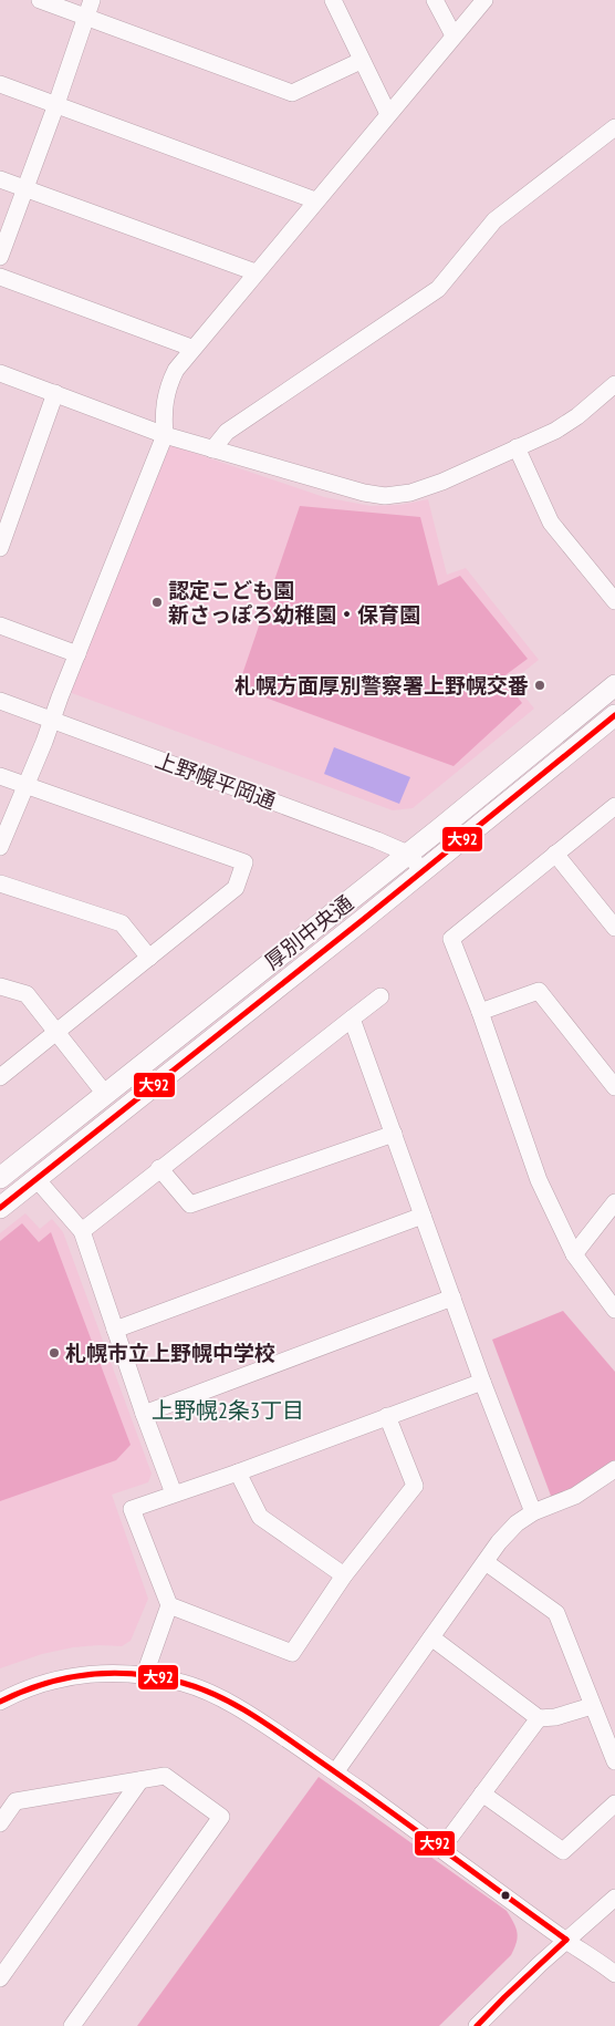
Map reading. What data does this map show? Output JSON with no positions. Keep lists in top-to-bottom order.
{
  "streets": {
    "main road": ["厚別中央通"],
    "street": ["上野幌平岡通"]
  },
  "crossings": [
    ["上野幌平岡通", "厚別中央通"]
  ],
  "districts": ["上野幌2条3丁目"],
  "places": ["認定こども園 新さっぽろ幼稚園・保育園", "札幌方面厚別警察署上野幌交番", "札幌市立上野幌中学校"],
  "lines": ["transit line 大92"]
}
